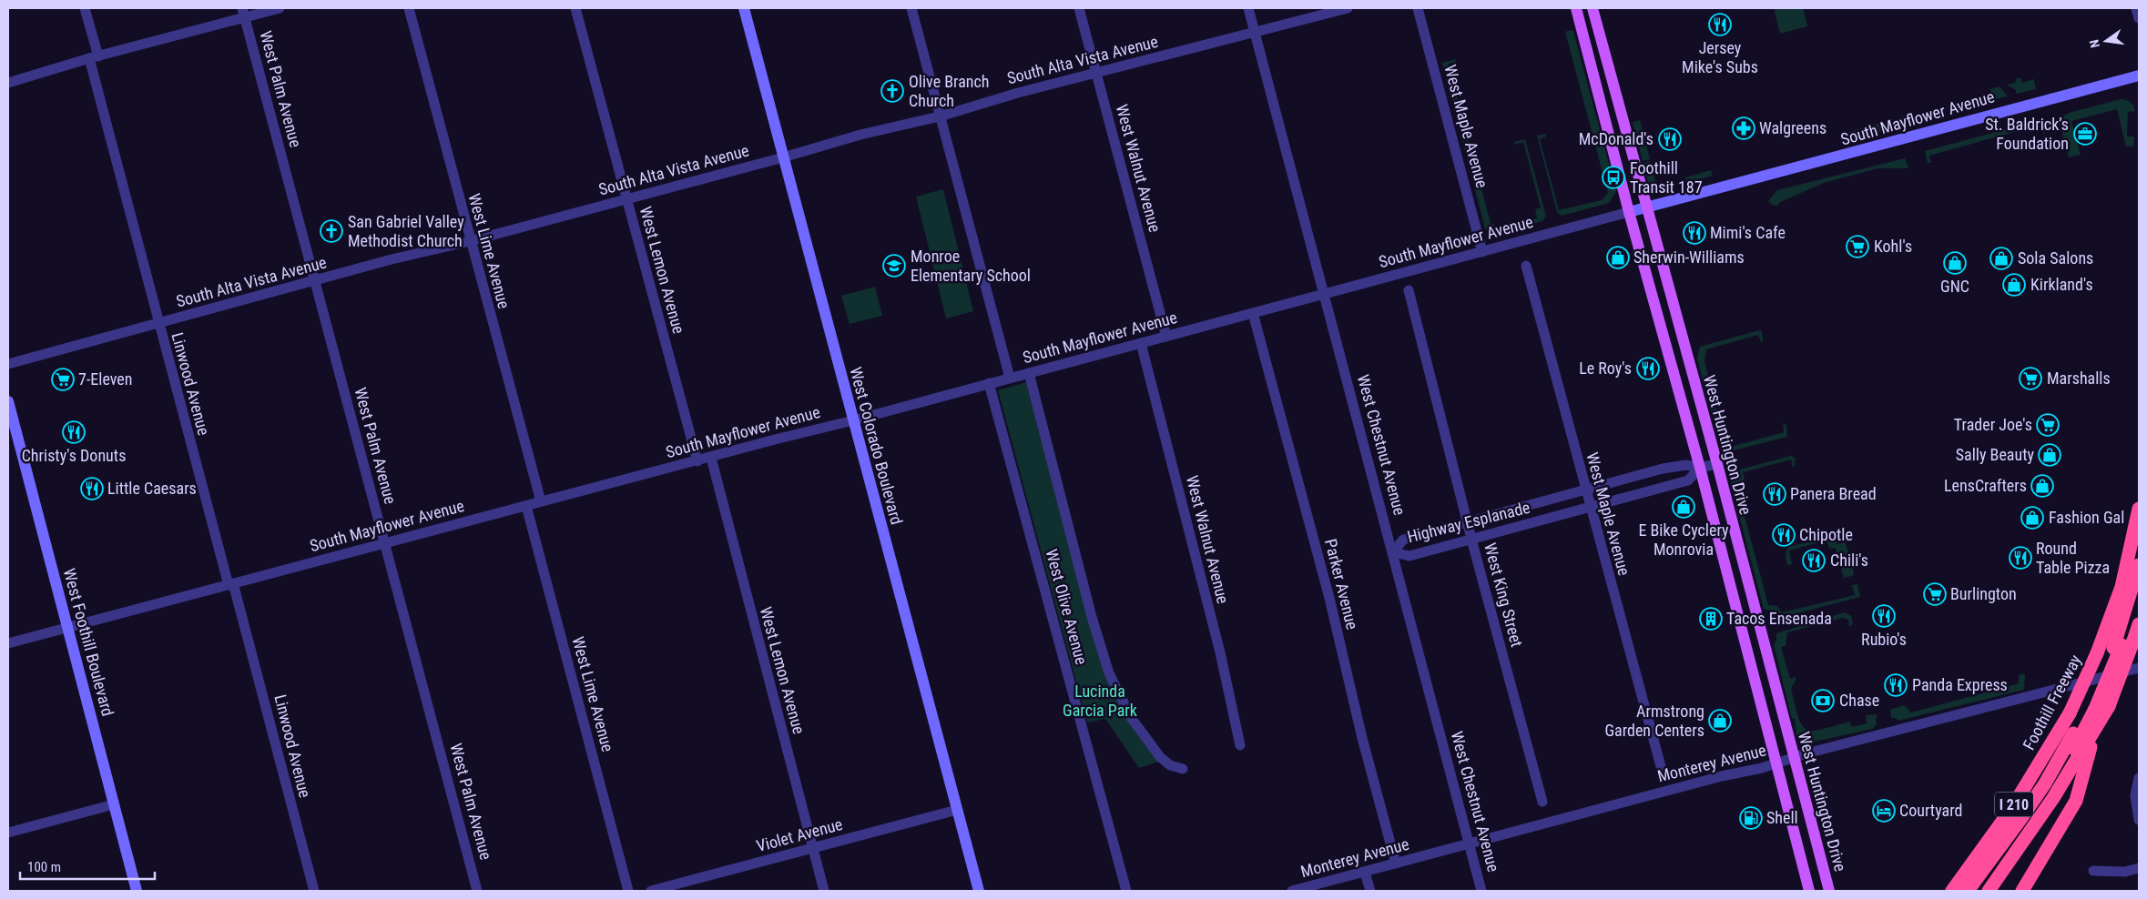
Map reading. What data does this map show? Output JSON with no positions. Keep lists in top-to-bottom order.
{
  "streets": {
    "highway": ["Foothill Freeway", "I 210"],
    "main road": ["West Huntington Drive"],
    "street": [
      "South Alta Vista Avenue",
      "West Palm Avenue",
      "South Mayflower Avenue",
      "West Maple Avenue",
      "West Walnut Avenue",
      "West Lime Avenue",
      "West Lemon Avenue",
      "Linwood Avenue",
      "West Chestnut Avenue",
      "West Colorado Boulevard",
      "Highway Esplanade",
      "Parker Avenue",
      "West King Street",
      "West Olive Avenue",
      "West Foothill Boulevard",
      "Monterey Avenue",
      "Violet Avenue"
    ]
  },
  "crossings": [
    ["South Alta Vista Avenue", "West Palm Avenue"],
    ["South Alta Vista Avenue", "West Walnut Avenue"],
    ["South Alta Vista Avenue", "West Lime Avenue"],
    ["South Alta Vista Avenue", "West Lemon Avenue"],
    ["South Alta Vista Avenue", "Linwood Avenue"],
    ["South Alta Vista Avenue", "West Chestnut Avenue"],
    ["South Alta Vista Avenue", "West Colorado Boulevard"],
    ["West Palm Avenue", "South Mayflower Avenue"],
    ["South Mayflower Avenue", "West Maple Avenue"],
    ["South Mayflower Avenue", "West Walnut Avenue"],
    ["South Mayflower Avenue", "West Lime Avenue"],
    ["South Mayflower Avenue", "West Lemon Avenue"],
    ["South Mayflower Avenue", "Linwood Avenue"],
    ["South Mayflower Avenue", "West Chestnut Avenue"],
    ["South Mayflower Avenue", "West Huntington Drive"],
    ["South Mayflower Avenue", "West Colorado Boulevard"],
    ["South Mayflower Avenue", "Parker Avenue"],
    ["South Mayflower Avenue", "West Olive Avenue"],
    ["South Mayflower Avenue", "West Foothill Boulevard"],
    ["West Maple Avenue", "Highway Esplanade"],
    ["West Lemon Avenue", "Violet Avenue"],
    ["West Chestnut Avenue", "Highway Esplanade"],
    ["West Chestnut Avenue", "Monterey Avenue"],
    ["West Huntington Drive", "Highway Esplanade"],
    ["West Huntington Drive", "Monterey Avenue"],
    ["West Colorado Boulevard", "Violet Avenue"],
    ["Highway Esplanade", "West King Street"],
    ["Parker Avenue", "Monterey Avenue"]
  ],
  "parks": ["Lucinda Garcia Park"],
  "places": {
    "restaurant": [
      "Jersey Mike's Subs",
      "McDonald's",
      "Mimi's Cafe",
      "Le Roy's",
      "Christy's Donuts",
      "Little Caesars",
      "Panera Bread",
      "Chipotle",
      "Round Table Pizza",
      "Chili's",
      "Rubio's",
      "Panda Express"
    ],
    "church": ["Olive Branch Church", "San Gabriel Valley Methodist Church"],
    "pharmacy": ["Walgreens"],
    "office": ["St. Baldrick’s Foundation"],
    "bus stop": ["Foothill Transit 187"],
    "supermarket": [
      "Kohl's",
      "Marshalls",
      "7-Eleven",
      "Trader Joe's",
      "Burlington"
    ],
    "shop": [
      "Sherwin-Williams",
      "Sola Salons",
      "GNC",
      "Kirkland's",
      "Sally Beauty",
      "LensCrafters",
      "E Bike Cyclery Monrovia",
      "Fashion Gal",
      "Armstrong Garden Centers"
    ],
    "school or university": ["Monroe Elementary School"],
    "building": ["Tacos Ensenada"],
    "bank": ["Chase"],
    "hotel": ["Courtyard"],
    "fuel station": ["Shell"]
  },
  "scale_bar": "100 m",
  "north": "left"
}
